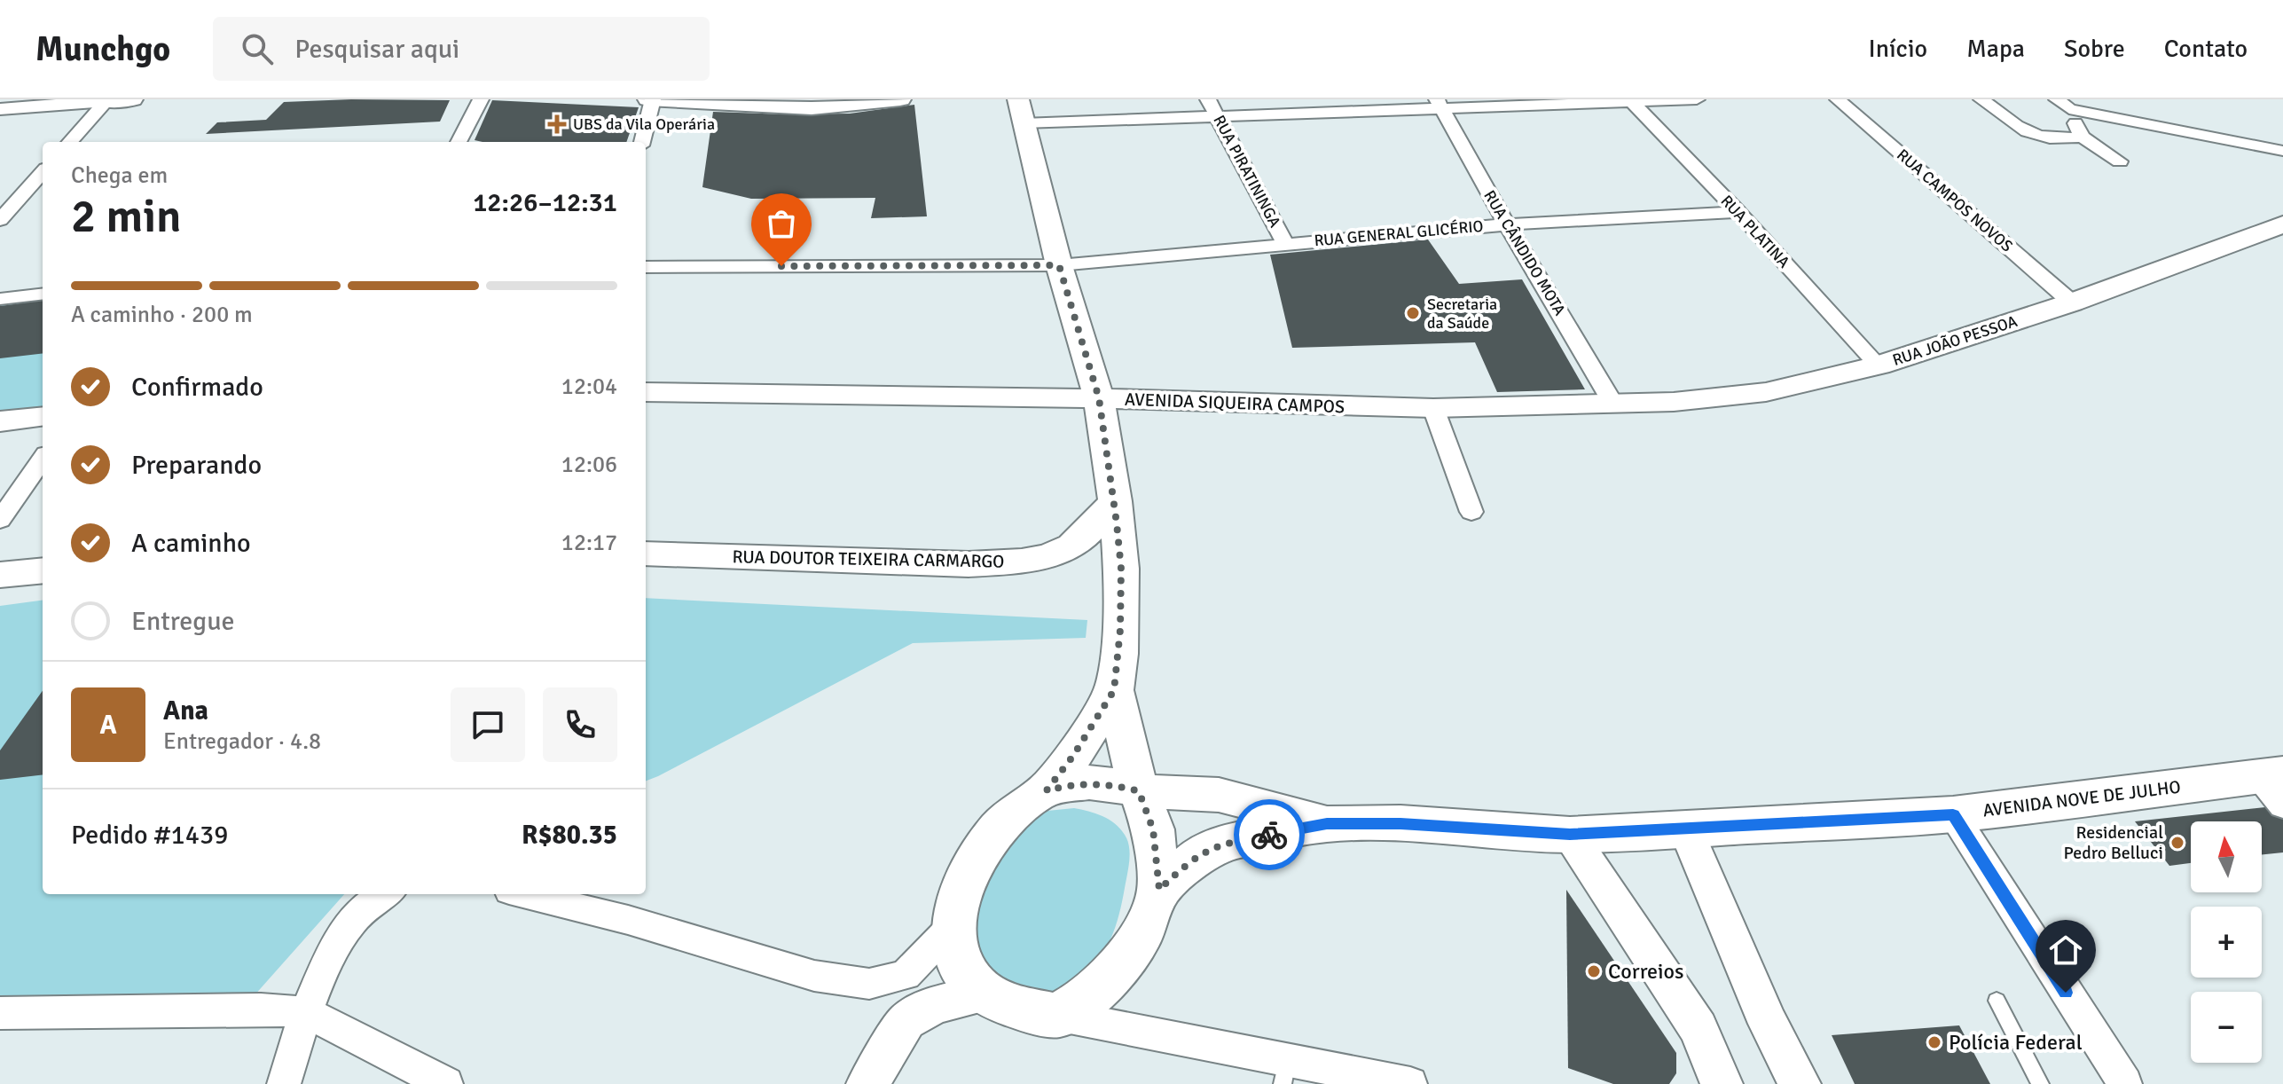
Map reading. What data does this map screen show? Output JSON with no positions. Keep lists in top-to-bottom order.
{
  "streets": {
    "main road": [
      "RUA JOÃO PESSOA",
      "AVENIDA SIQUEIRA CAMPOS",
      "RUA DOUTOR TEIXEIRA CARMARGO",
      "AVENIDA NOVE DE JULHO"
    ],
    "street": [
      "RUA PIRATININGA",
      "RUA CAMPOS NOVOS",
      "RUA PLATINA",
      "RUA GENERAL GLICÉRIO",
      "RUA CÂNDIDO MOTA"
    ]
  },
  "crossings": [
    ["RUA PIRATININGA", "RUA GENERAL GLICÉRIO"],
    ["RUA CAMPOS NOVOS", "RUA JOÃO PESSOA"],
    ["RUA PLATINA", "RUA GENERAL GLICÉRIO"],
    ["RUA PLATINA", "RUA JOÃO PESSOA"],
    ["RUA GENERAL GLICÉRIO", "RUA CÂNDIDO MOTA"],
    ["RUA CÂNDIDO MOTA", "RUA JOÃO PESSOA"],
    ["RUA CÂNDIDO MOTA", "AVENIDA SIQUEIRA CAMPOS"],
    ["RUA JOÃO PESSOA", "AVENIDA SIQUEIRA CAMPOS"]
  ],
  "places": {
    "health": ["UBS da Vila Operária"],
    "other": [
      "Secretaria da Saúde",
      "Residencial Pedro Belluci",
      "Correios",
      "Polícia Federal"
    ]
  },
  "north": "top",
  "page": {
    "header": "Munchgo",
    "search": "Pesquisar aqui",
    "nav": [
      "Início",
      "Mapa",
      "Sobre",
      "Contato"
    ],
    "heading": ["2 min", "Chega em", "12:26–12:31"],
    "panel": [
      "Ana",
      "Entregador · 4.8",
      "Pedido #1439",
      "R$80.35"
    ],
    "bar": "A caminho · 200 m",
    "list": [
      ["Confirmado", "12:04"],
      ["Preparando", "12:06"],
      ["A caminho", "12:17"],
      "Entregue"
    ],
    "round": "A",
    "map_buttons": ["+", "−"]
  }
}
